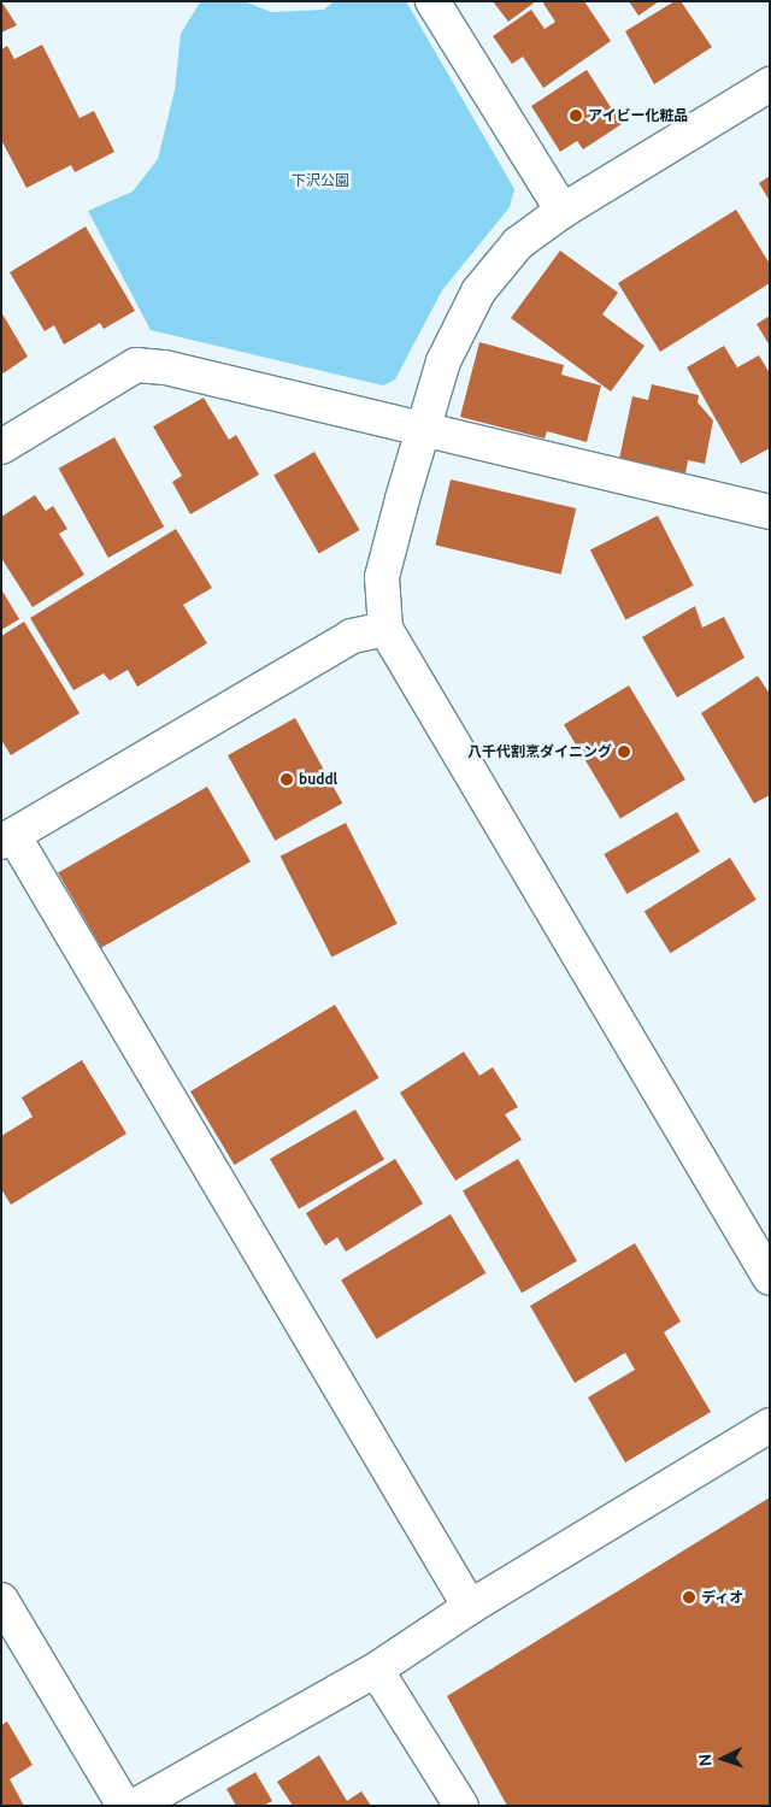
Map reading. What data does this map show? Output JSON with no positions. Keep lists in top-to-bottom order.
{
  "parks": ["下沢公園"],
  "places": [
    "アイビー化粧品",
    "八千代割烹ダイニング",
    "buddl",
    "ディオ"
  ],
  "north": "left"
}
